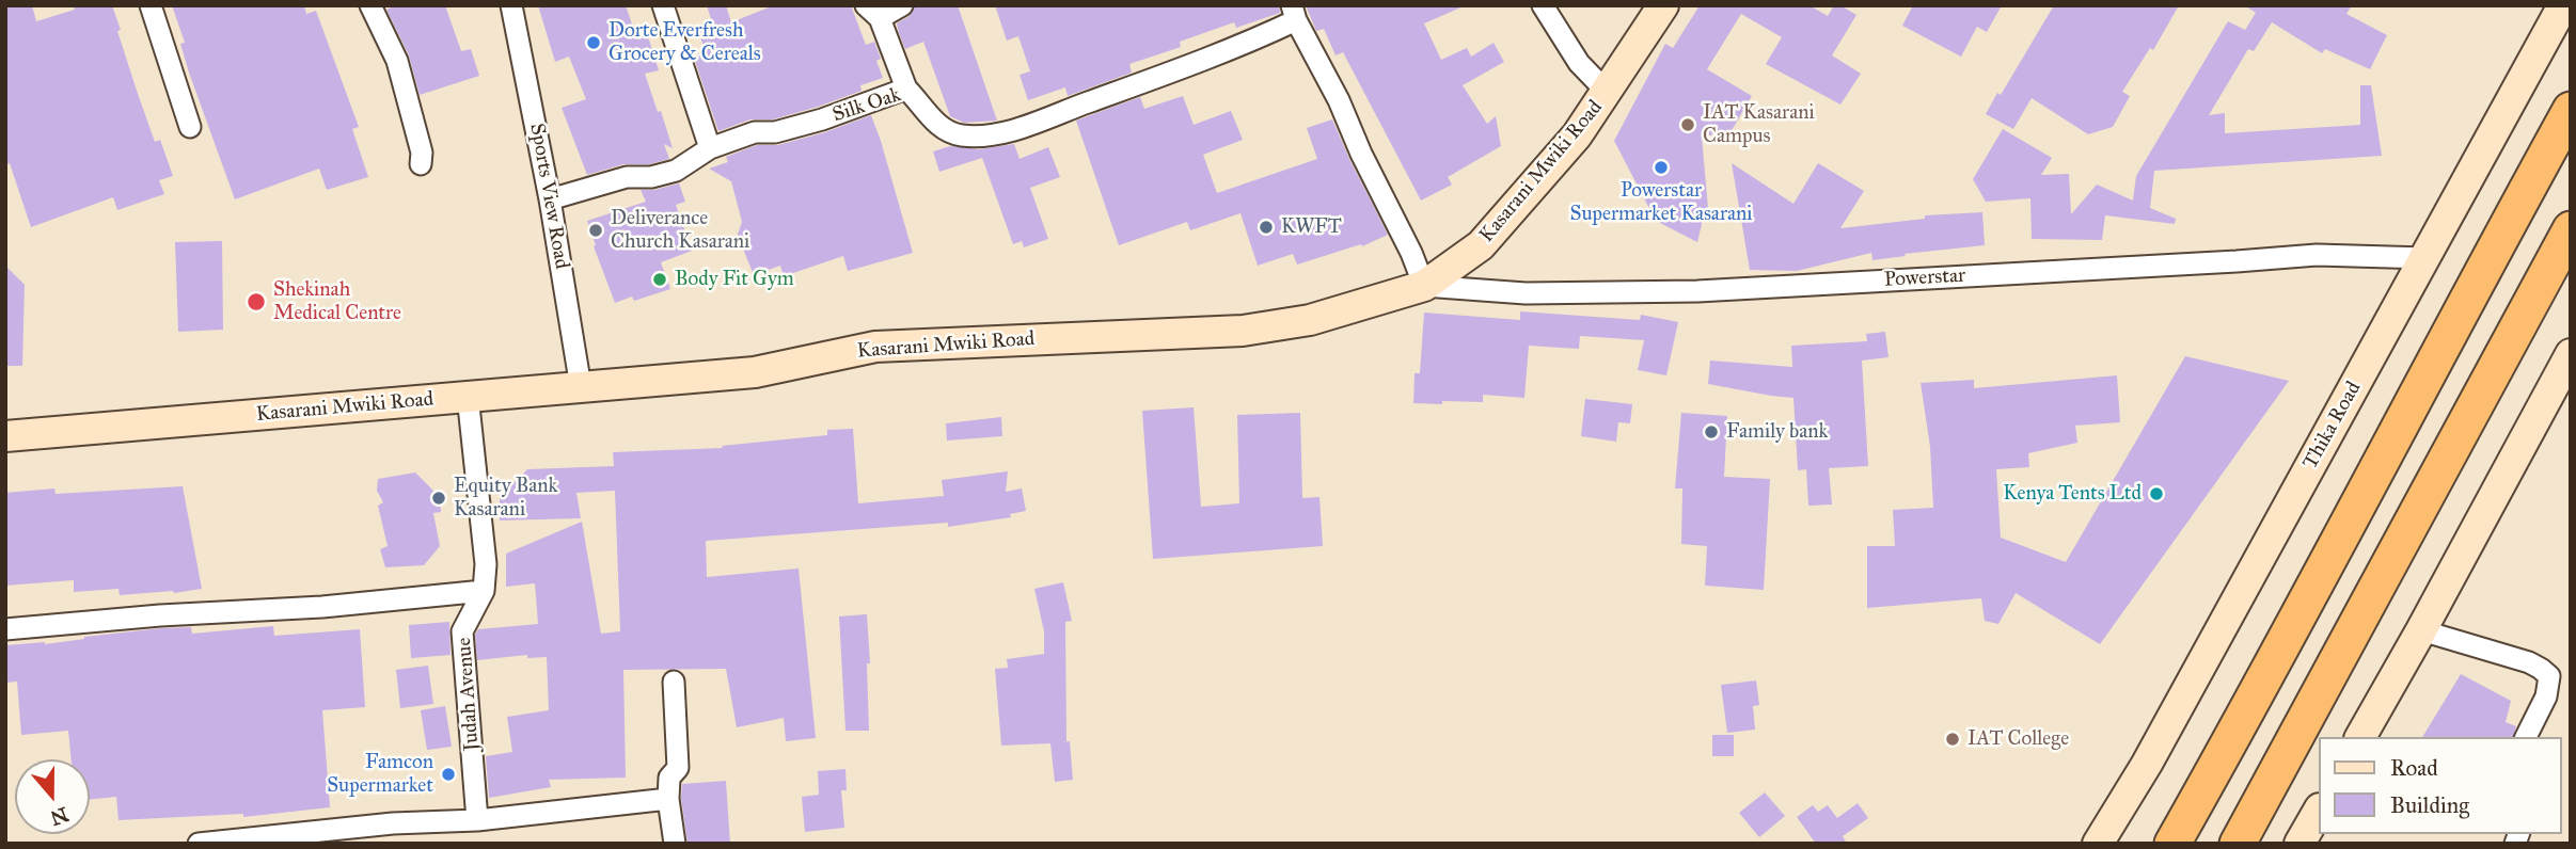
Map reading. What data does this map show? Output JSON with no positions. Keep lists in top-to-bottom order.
{
  "streets": {
    "main road": ["Kasarani Mwiki Road", "Thika Road"],
    "street": [
      "Silk Oak",
      "Sports View Road",
      "Powerstar",
      "Judah Avenue"
    ]
  },
  "crossings": [
    ["Silk Oak", "Sports View Road"],
    ["Kasarani Mwiki Road", "Sports View Road"],
    ["Kasarani Mwiki Road", "Powerstar"],
    ["Kasarani Mwiki Road", "Judah Avenue"],
    ["Powerstar", "Thika Road"]
  ],
  "places": [
    "Dorte Everfresh Grocery & Cereals",
    "IAT Kasarani Campus",
    "Powerstar Supermarket Kasarani",
    "KWFT",
    "Deliverance Church Kasarani",
    "Body Fit Gym",
    "Shekinah Medical Centre",
    "Family bank",
    "Kenya Tents Ltd",
    "Equity Bank Kasarani",
    "IAT College",
    "Famcon Supermarket"
  ],
  "legend": ["Road", "Building"],
  "north": "bottom"
}
